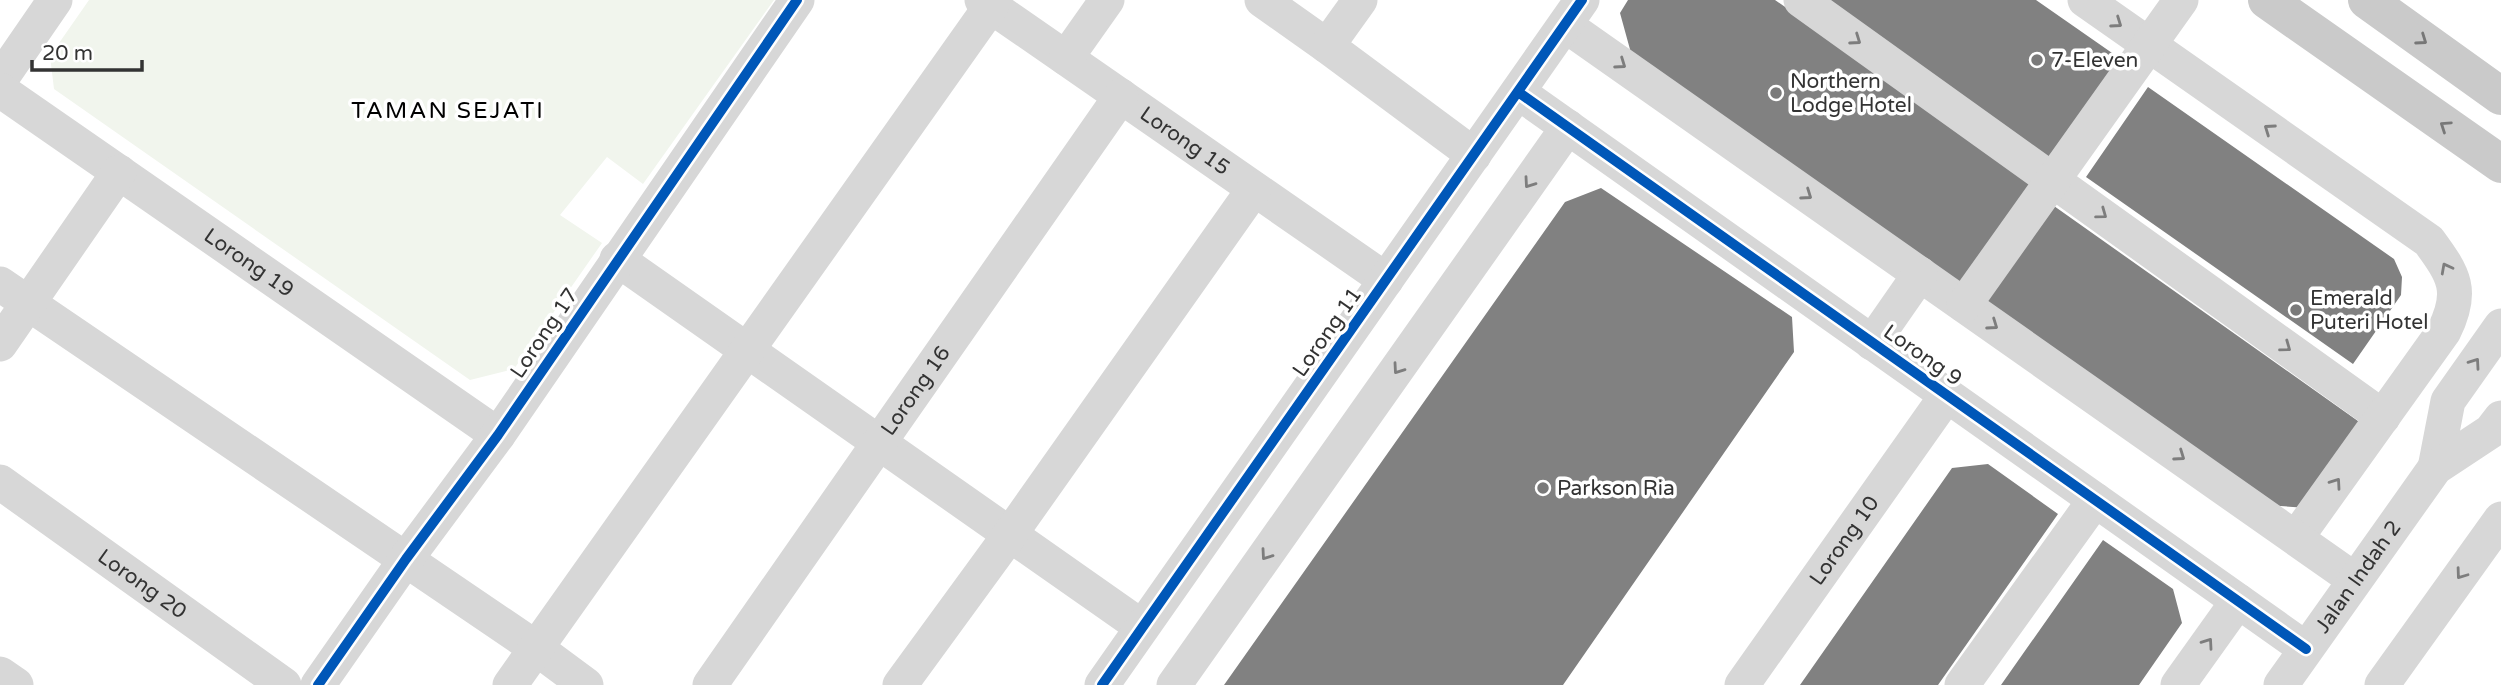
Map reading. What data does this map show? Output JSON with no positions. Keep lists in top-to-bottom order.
{
  "streets": {
    "street": [
      "Lorong 15",
      "Lorong 19",
      "Lorong 11",
      "Lorong 17",
      "Lorong 9",
      "Lorong 16",
      "Lorong 10",
      "Jalan Indah 2",
      "Lorong 20"
    ]
  },
  "crossings": [
    ["Lorong 15", "Lorong 11"],
    ["Lorong 15", "Lorong 16"],
    ["Lorong 19", "Lorong 17"],
    ["Lorong 11", "Lorong 9"],
    ["Lorong 9", "Lorong 10"],
    ["Lorong 9", "Jalan Indah 2"]
  ],
  "districts": ["TAMAN SEJATI"],
  "places": [
    "7-Eleven",
    "Northern Lodge Hotel",
    "Emerald Puteri Hotel",
    "Parkson Ria"
  ],
  "scale_bar": "20 m"
}
